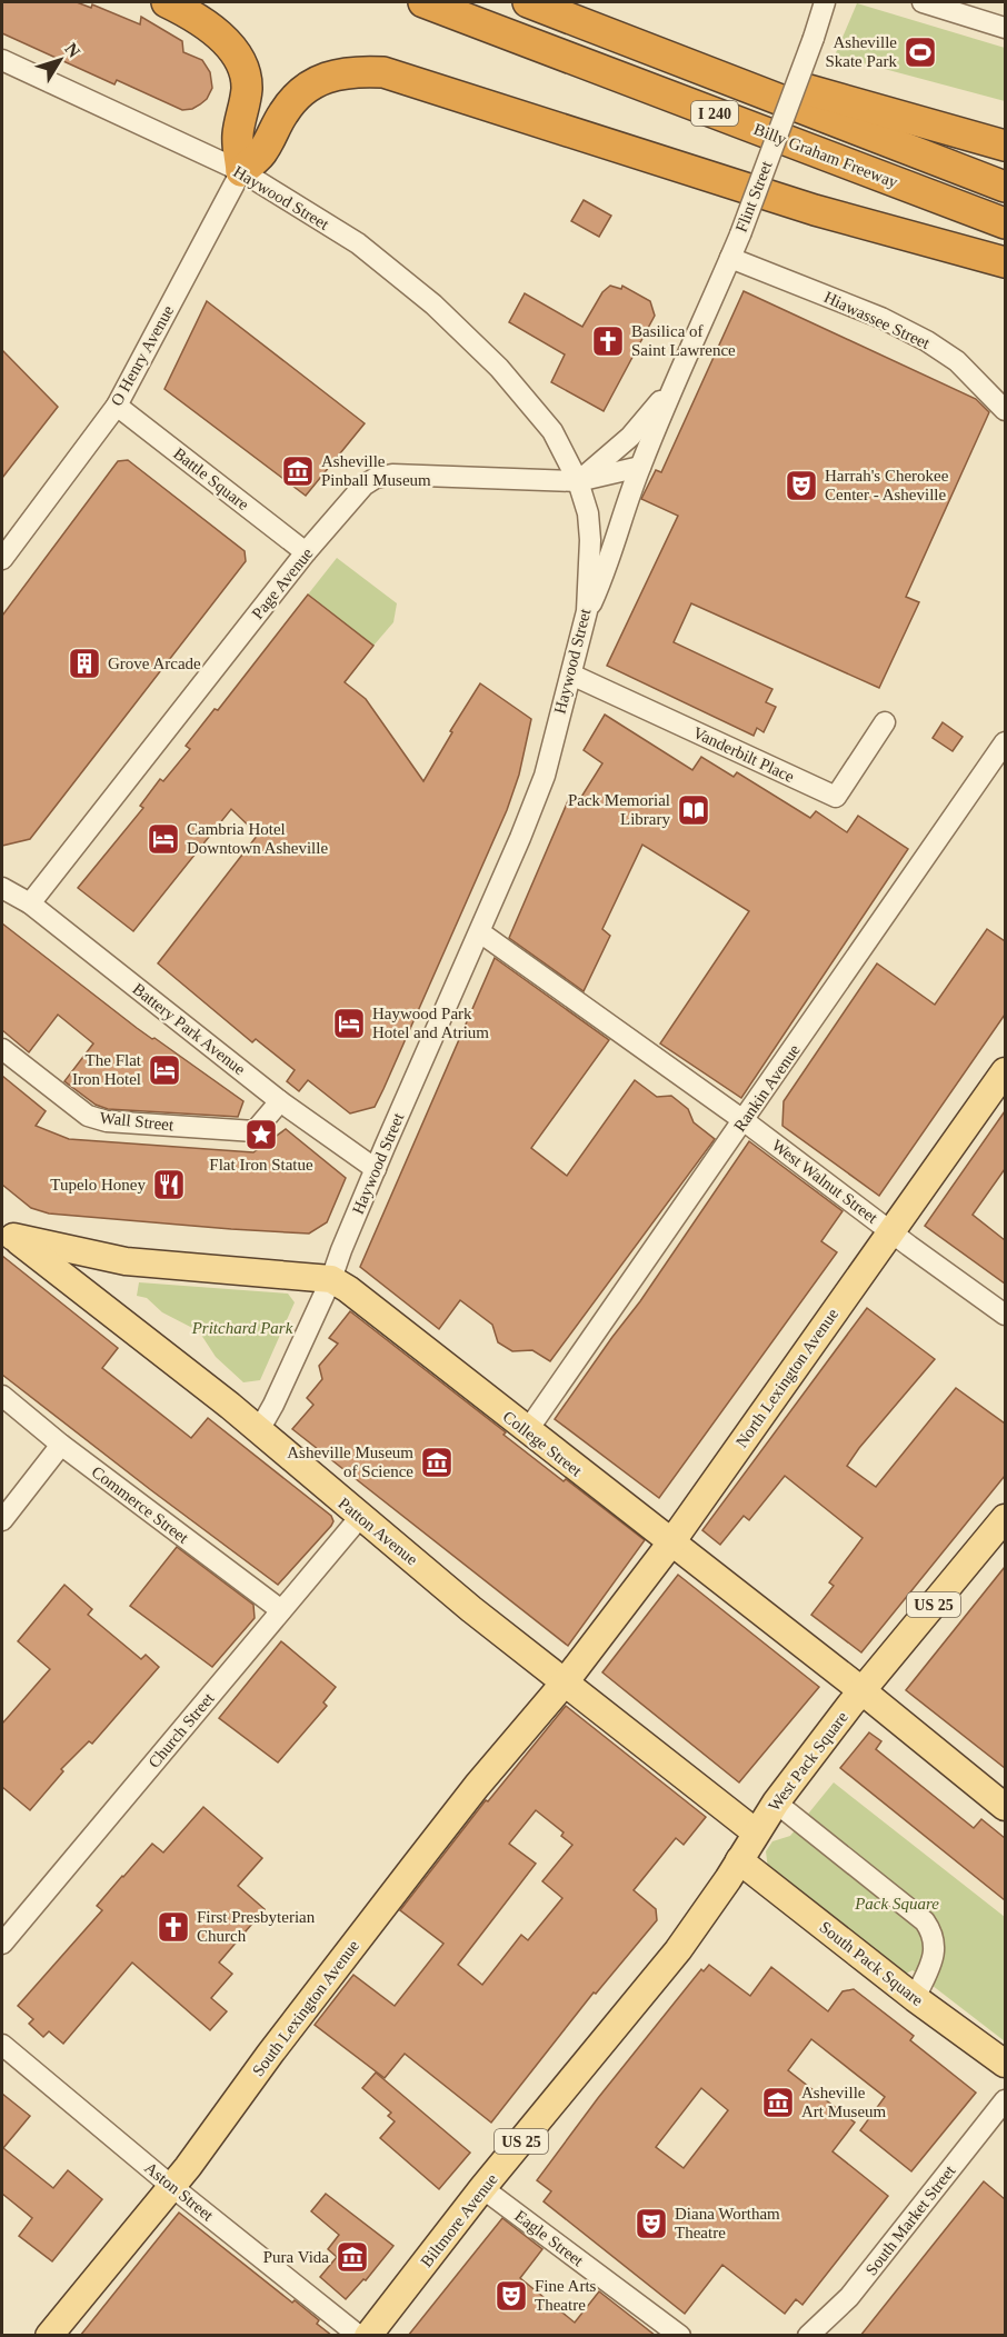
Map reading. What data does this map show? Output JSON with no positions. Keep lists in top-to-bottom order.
{
  "streets": {
    "highway": ["I 240", "Billy Graham Freeway"],
    "main road": [
      "North Lexington Avenue",
      "College Street",
      "Patton Avenue",
      "US 25",
      "West Pack Square",
      "South Pack Square",
      "South Lexington Avenue",
      "Biltmore Avenue"
    ],
    "street": [
      "Flint Street",
      "Haywood Street",
      "Hiawassee Street",
      "O Henry Avenue",
      "Battle Square",
      "Page Avenue",
      "Vanderbilt Place",
      "Battery Park Avenue",
      "Rankin Avenue",
      "Wall Street",
      "West Walnut Street",
      "Commerce Street",
      "Church Street",
      "Aston Street",
      "South Market Street",
      "Eagle Street"
    ]
  },
  "crossings": [
    ["Flint Street", "Haywood Street"],
    ["Flint Street", "Hiawassee Street"],
    ["Flint Street", "Page Avenue"],
    ["Haywood Street", "O Henry Avenue"],
    ["Haywood Street", "Page Avenue"],
    ["Haywood Street", "Vanderbilt Place"],
    ["Haywood Street", "Battery Park Avenue"],
    ["Haywood Street", "West Walnut Street"],
    ["Haywood Street", "College Street"],
    ["Haywood Street", "Patton Avenue"],
    ["O Henry Avenue", "Battle Square"],
    ["Battle Square", "Page Avenue"],
    ["Page Avenue", "Battery Park Avenue"],
    ["Battery Park Avenue", "Wall Street"],
    ["Rankin Avenue", "West Walnut Street"],
    ["Rankin Avenue", "College Street"],
    ["West Walnut Street", "North Lexington Avenue"],
    ["North Lexington Avenue", "College Street"],
    ["North Lexington Avenue", "Patton Avenue"],
    ["North Lexington Avenue", "South Lexington Avenue"],
    ["College Street", "Patton Avenue"],
    ["College Street", "US 25"],
    ["College Street", "West Pack Square"],
    ["Commerce Street", "Church Street"],
    ["Patton Avenue", "US 25"],
    ["Patton Avenue", "Church Street"],
    ["Patton Avenue", "West Pack Square"],
    ["Patton Avenue", "South Lexington Avenue"],
    ["US 25", "West Pack Square"],
    ["US 25", "South Pack Square"],
    ["US 25", "Biltmore Avenue"],
    ["South Pack Square", "Biltmore Avenue"],
    ["South Lexington Avenue", "Aston Street"],
    ["Biltmore Avenue", "Eagle Street"]
  ],
  "parks": ["Pritchard Park", "Pack Square"],
  "places": {
    "sports": ["Asheville Skate Park"],
    "church": ["Basilica of Saint Lawrence", "First Presbyterian Church"],
    "museum": [
      "Asheville Pinball Museum",
      "Asheville Museum of Science",
      "Asheville Art Museum",
      "Pura Vida"
    ],
    "theatre": ["Harrah's Cherokee Center - Asheville", "Diana Wortham Theatre", "Fine Arts Theatre"],
    "building": ["Grove Arcade"],
    "library": ["Pack Memorial Library"],
    "hotel": ["Cambria Hotel Downtown Asheville", "Haywood Park Hotel and Atrium", "The Flat Iron Hotel"],
    "place": ["Flat Iron Statue"],
    "restaurant": ["Tupelo Honey"]
  },
  "north": "top right"
}
